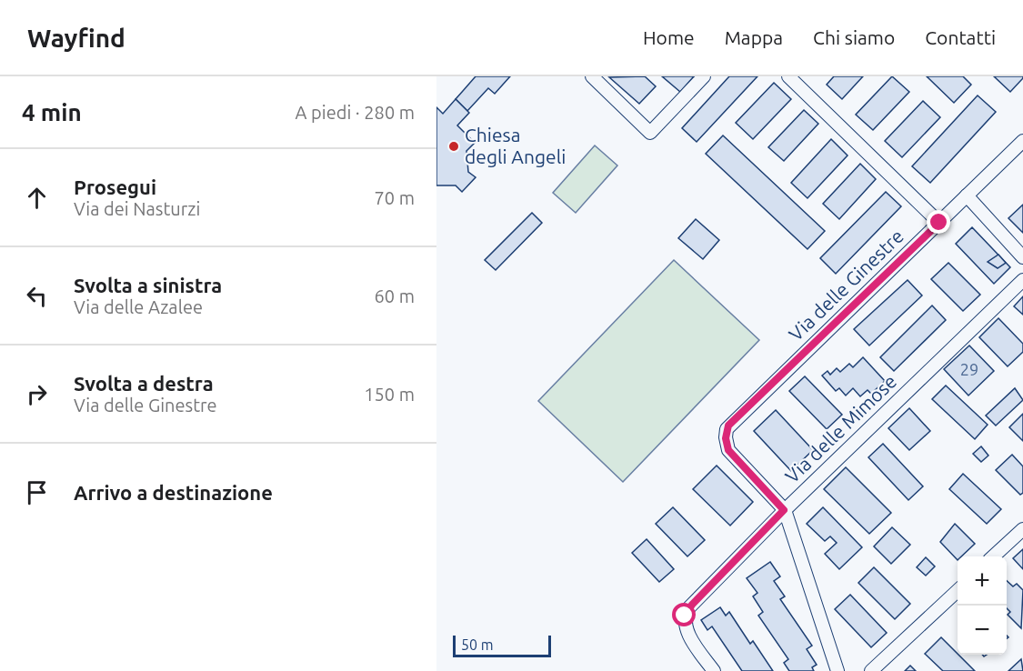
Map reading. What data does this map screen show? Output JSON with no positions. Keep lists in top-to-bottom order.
{
  "streets": {
    "street": ["Via delle Ginestre", "Via delle Mimose"]
  },
  "crossings": [
    ["Via delle Ginestre", "Via delle Mimose"]
  ],
  "places": ["Chiesa degli Angeli"],
  "house_numbers": ["29"],
  "scale_bar": "50 m",
  "page": {
    "header": "Wayfind",
    "nav": [
      "Home",
      "Mappa",
      "Chi siamo",
      "Contatti"
    ],
    "heading": ["4 min", "A piedi · 280 m"],
    "list": [
      ["Prosegui", "Via dei Nasturzi", "70 m"],
      ["Svolta a sinistra", "Via delle Azalee", "60 m"],
      ["Svolta a destra", "Via delle Ginestre", "150 m"],
      "Arrivo a destinazione"
    ],
    "map_buttons": ["+", "−"],
    "scale": "50 m"
  }
}
